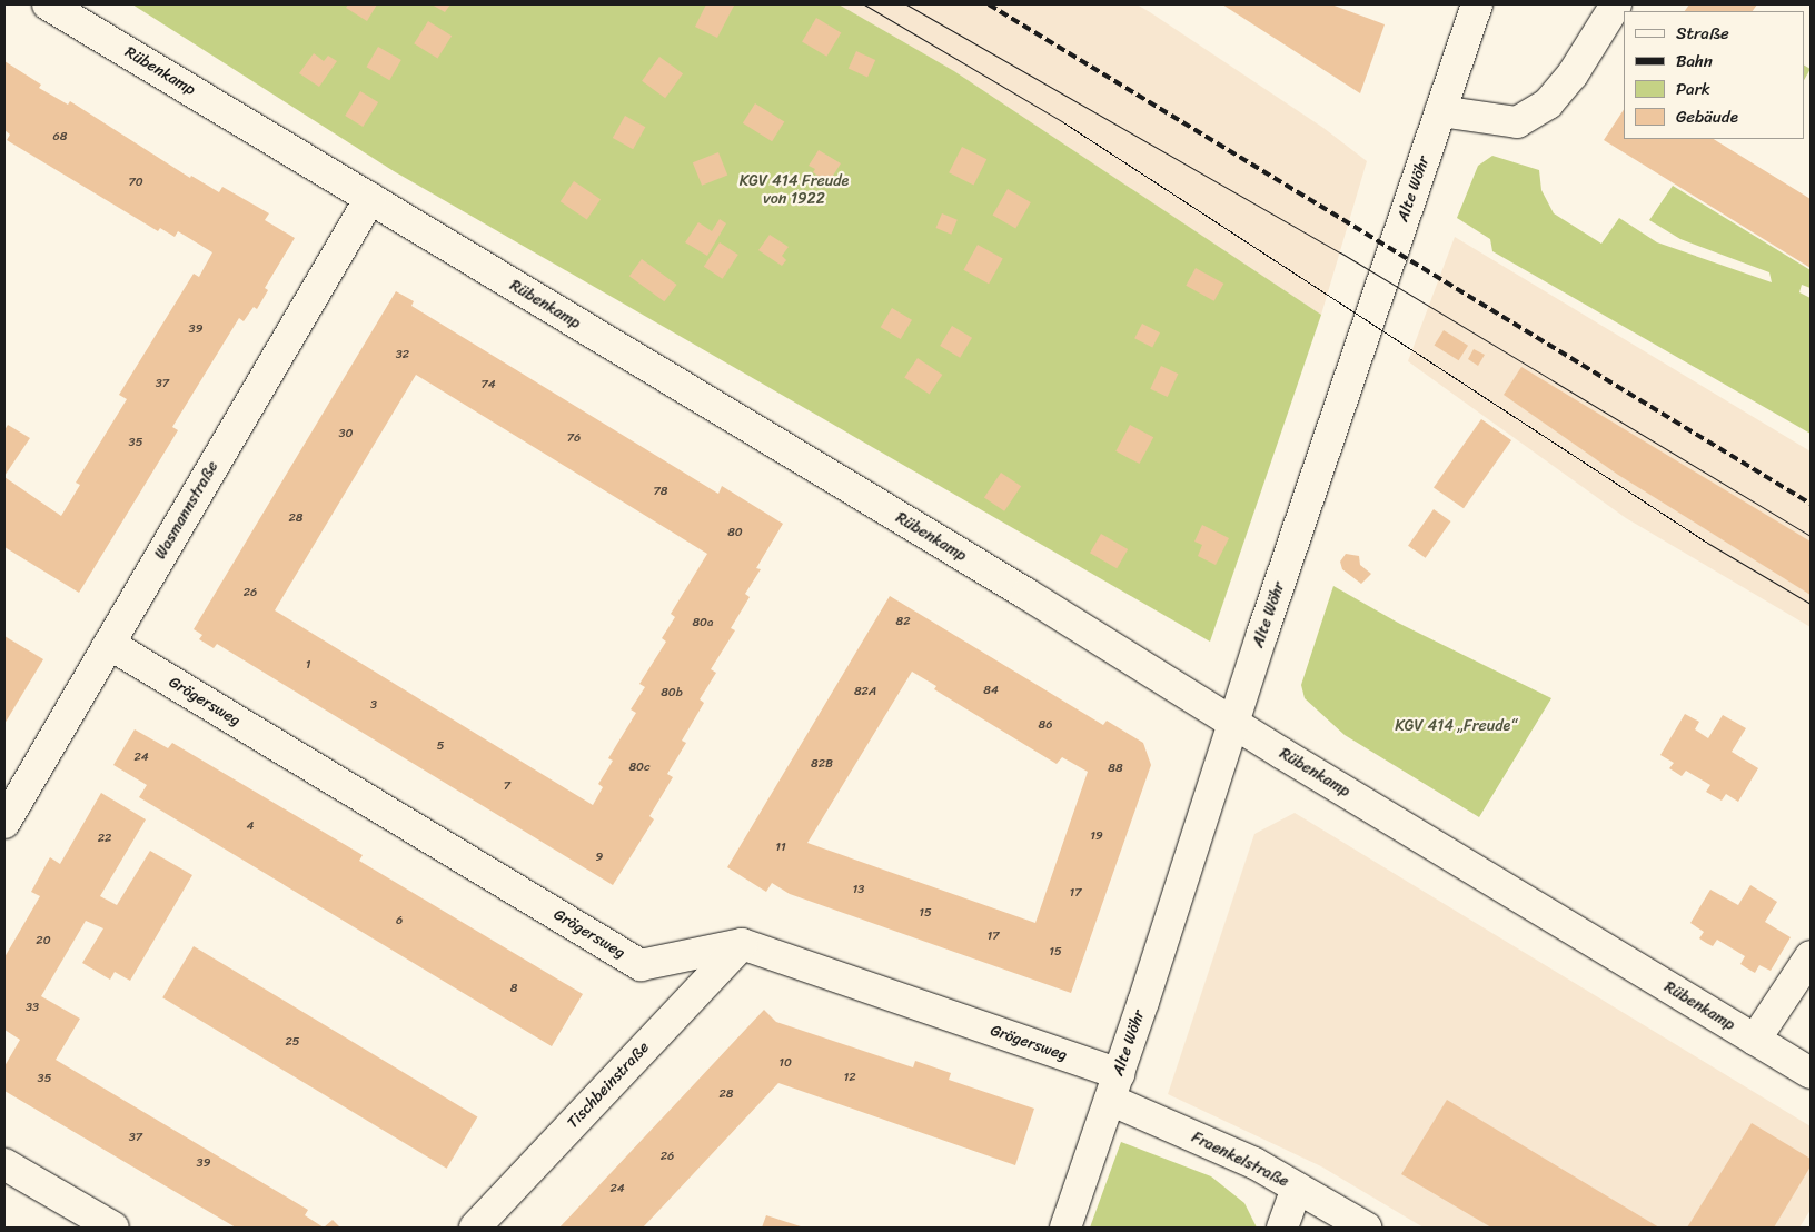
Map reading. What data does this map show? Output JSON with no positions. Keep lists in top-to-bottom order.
{
  "streets": {
    "street": [
      "Rübenkamp",
      "Alte Wöhr",
      "Wasmannstraße",
      "Grögersweg",
      "Tischbeinstraße",
      "Fraenkelstraße"
    ]
  },
  "crossings": [
    ["Rübenkamp", "Alte Wöhr"],
    ["Rübenkamp", "Wasmannstraße"],
    ["Alte Wöhr", "Grögersweg"],
    ["Alte Wöhr", "Fraenkelstraße"],
    ["Wasmannstraße", "Grögersweg"],
    ["Grögersweg", "Tischbeinstraße"],
    ["Grögersweg", "Fraenkelstraße"]
  ],
  "parks": ["KGV 414 Freude von 1922", "KGV 414 „Freude“"],
  "house_numbers": [
    "68",
    "70",
    "39",
    "32",
    "37",
    "74",
    "30",
    "76",
    "35",
    "78",
    "28",
    "80",
    "26",
    "82",
    "80a",
    "1",
    "84",
    "82A",
    "80b",
    "3",
    "86",
    "5",
    "24",
    "82B",
    "80c",
    "88",
    "7",
    "4",
    "19",
    "22",
    "11",
    "9",
    "13",
    "17",
    "15",
    "6",
    "17",
    "20",
    "15",
    "8",
    "33",
    "25",
    "10",
    "12",
    "35",
    "28",
    "37",
    "26",
    "39",
    "24"
  ],
  "legend": [
    "Straße",
    "Bahn",
    "Park",
    "Gebäude"
  ]
}
